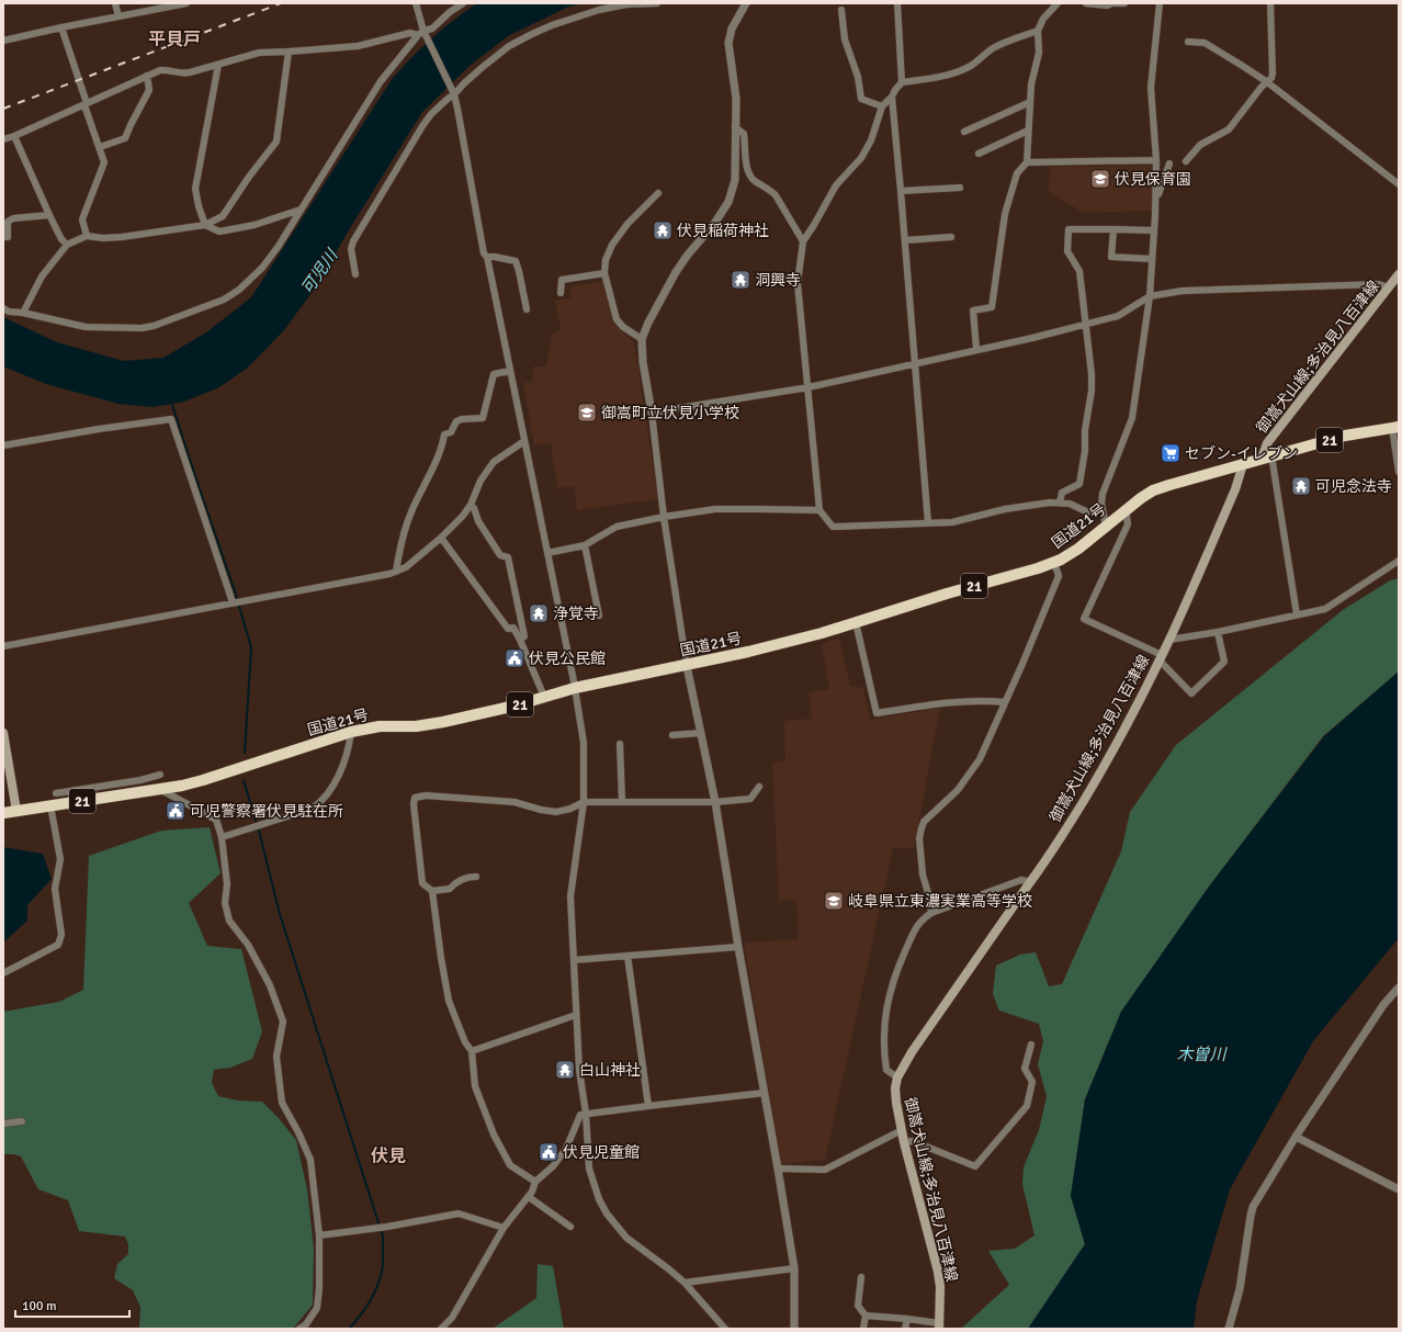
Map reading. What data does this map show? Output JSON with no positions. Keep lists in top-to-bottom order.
{
  "streets": {
    "highway": ["21", "国道21号"],
    "main road": ["御嵩犬山線;多治見八百津線"]
  },
  "crossings": [
    ["御嵩犬山線;多治見八百津線", "国道21号"]
  ],
  "districts": ["平貝戸", "伏見"],
  "water": ["可児川", "木曽川"],
  "places": {
    "school or university": ["伏見保育園", "御嵩町立伏見小学校", "岐阜県立東濃実業高等学校"],
    "temple": [
      "伏見稲荷神社",
      "洞興寺",
      "可児念法寺",
      "浄覚寺",
      "白山神社"
    ],
    "supermarket": ["セブン-イレブン"],
    "public building": ["伏見公民館", "可児警察署伏見駐在所", "伏見児童館"]
  },
  "scale_bar": "100 m"
}
